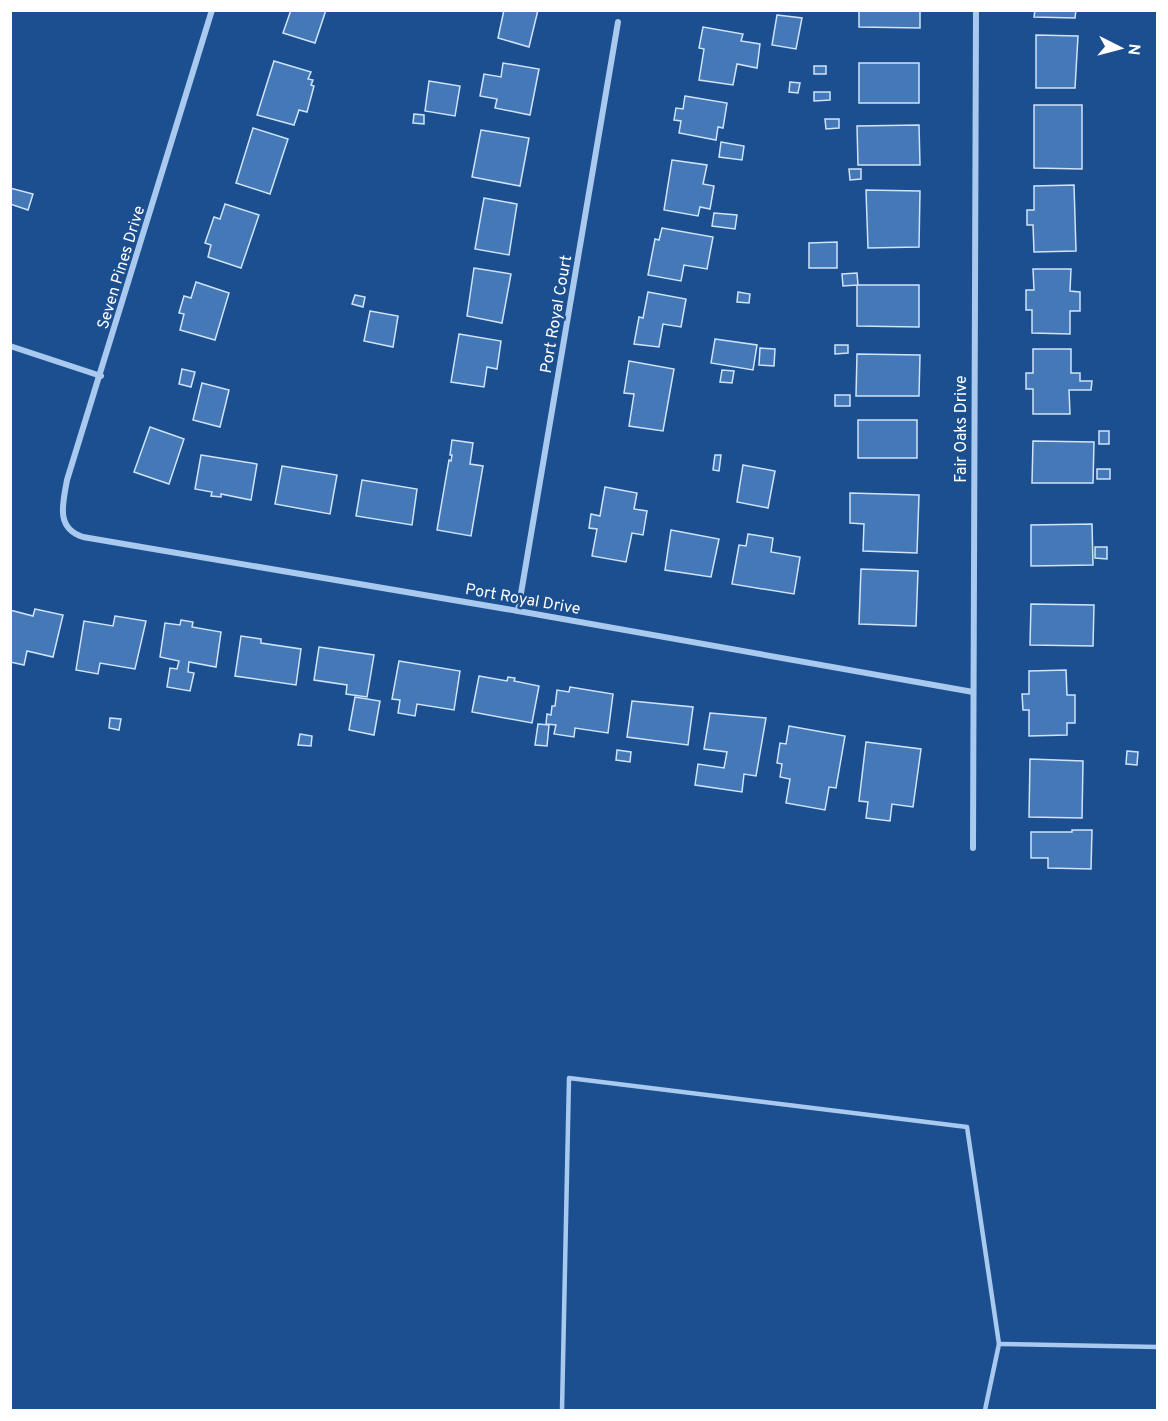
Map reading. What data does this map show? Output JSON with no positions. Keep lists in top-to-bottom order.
{
  "streets": {
    "street": [
      "Seven Pines Drive",
      "Port Royal Court",
      "Fair Oaks Drive",
      "Port Royal Drive"
    ]
  },
  "crossings": [
    ["Seven Pines Drive", "Port Royal Drive"],
    ["Port Royal Court", "Port Royal Drive"],
    ["Fair Oaks Drive", "Port Royal Drive"]
  ],
  "north": "right"
}
